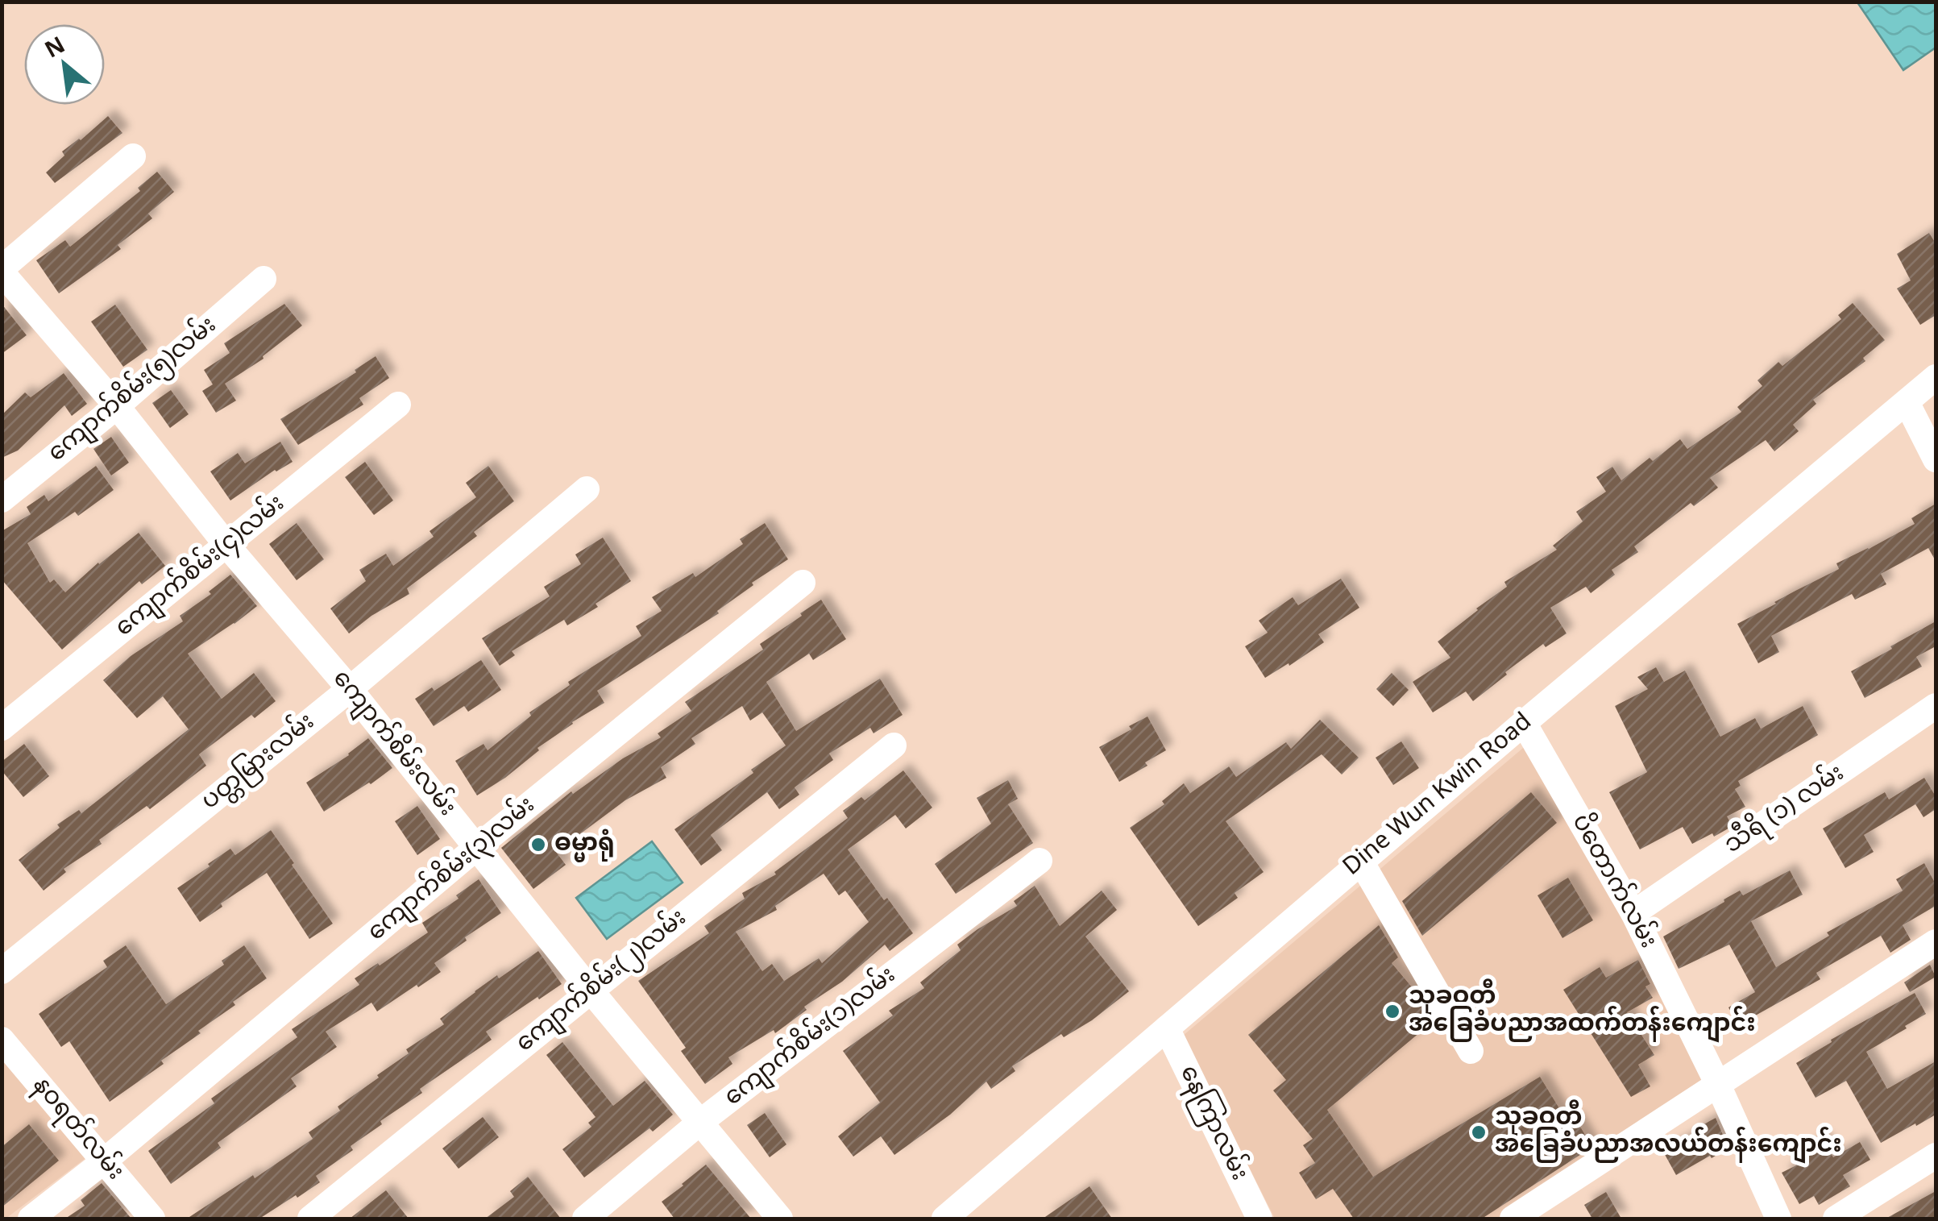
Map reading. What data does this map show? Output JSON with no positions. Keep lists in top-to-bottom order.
{
  "streets": {
    "street": [
      "ကျောက်စိမ်း(၅)လမ်း",
      "ကျောက်စိမ်း(၄)လမ်း",
      "ကျောက်စိမ်းလမ်း",
      "ပတ္တမြားလမ်း",
      "Dine Wun Kwin Road",
      "သီရိ (၁) လမ်း",
      "ကျောက်စိမ်း(၃)လမ်း",
      "ပိတောက်လမ်း",
      "ကျောက်စိမ်း(၂)လမ်း",
      "ကျောက်စိမ်း(၁)လမ်း",
      "နေကြာလမ်း",
      "နဝရတ်လမ်း"
    ]
  },
  "crossings": [
    ["ကျောက်စိမ်း(၅)လမ်း", "ကျောက်စိမ်းလမ်း"],
    ["ကျောက်စိမ်း(၄)လမ်း", "ကျောက်စိမ်းလမ်း"],
    ["ကျောက်စိမ်းလမ်း", "ပတ္တမြားလမ်း"],
    ["ကျောက်စိမ်းလမ်း", "ကျောက်စိမ်း(၃)လမ်း"],
    ["ကျောက်စိမ်းလမ်း", "ကျောက်စိမ်း(၂)လမ်း"],
    ["ကျောက်စိမ်းလမ်း", "ကျောက်စိမ်း(၁)လမ်း"],
    ["Dine Wun Kwin Road", "ပိတောက်လမ်း"],
    ["Dine Wun Kwin Road", "နေကြာလမ်း"],
    ["သီရိ (၁) လမ်း", "ပိတောက်လမ်း"],
    ["ကျောက်စိမ်း(၃)လမ်း", "နဝရတ်လမ်း"]
  ],
  "places": ["ဓမ္မာရုံ", "သုခဝတီ အခြေခံပညာအထက်တန်းကျောင်း", "သုခဝတီ အခြေခံပညာအလယ်တန်းကျောင်း"],
  "north": "top left"
}
